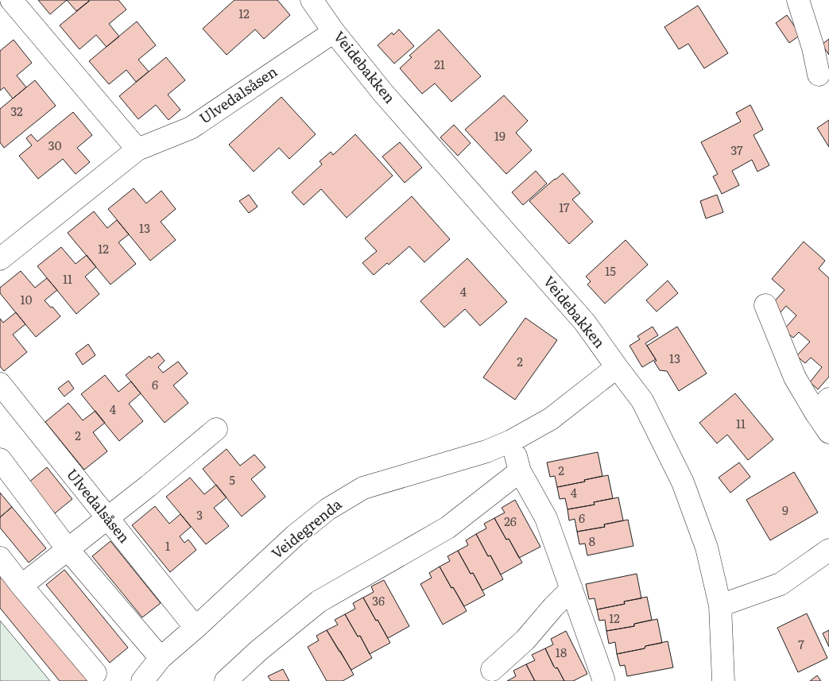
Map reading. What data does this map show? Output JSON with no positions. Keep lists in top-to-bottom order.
{
  "streets": {
    "street": ["Veidebakken", "Ulvedalsåsen", "Veidegrenda"]
  },
  "crossings": [
    ["Veidebakken", "Ulvedalsåsen"],
    ["Veidebakken", "Veidegrenda"],
    ["Ulvedalsåsen", "Veidegrenda"]
  ],
  "house_numbers": [
    "12",
    "21",
    "32",
    "19",
    "30",
    "37",
    "17",
    "13",
    "12",
    "15",
    "11",
    "4",
    "10",
    "13",
    "2",
    "6",
    "4",
    "11",
    "2",
    "2",
    "5",
    "4",
    "9",
    "3",
    "6",
    "26",
    "8",
    "1",
    "36",
    "12",
    "7",
    "18"
  ]
}
